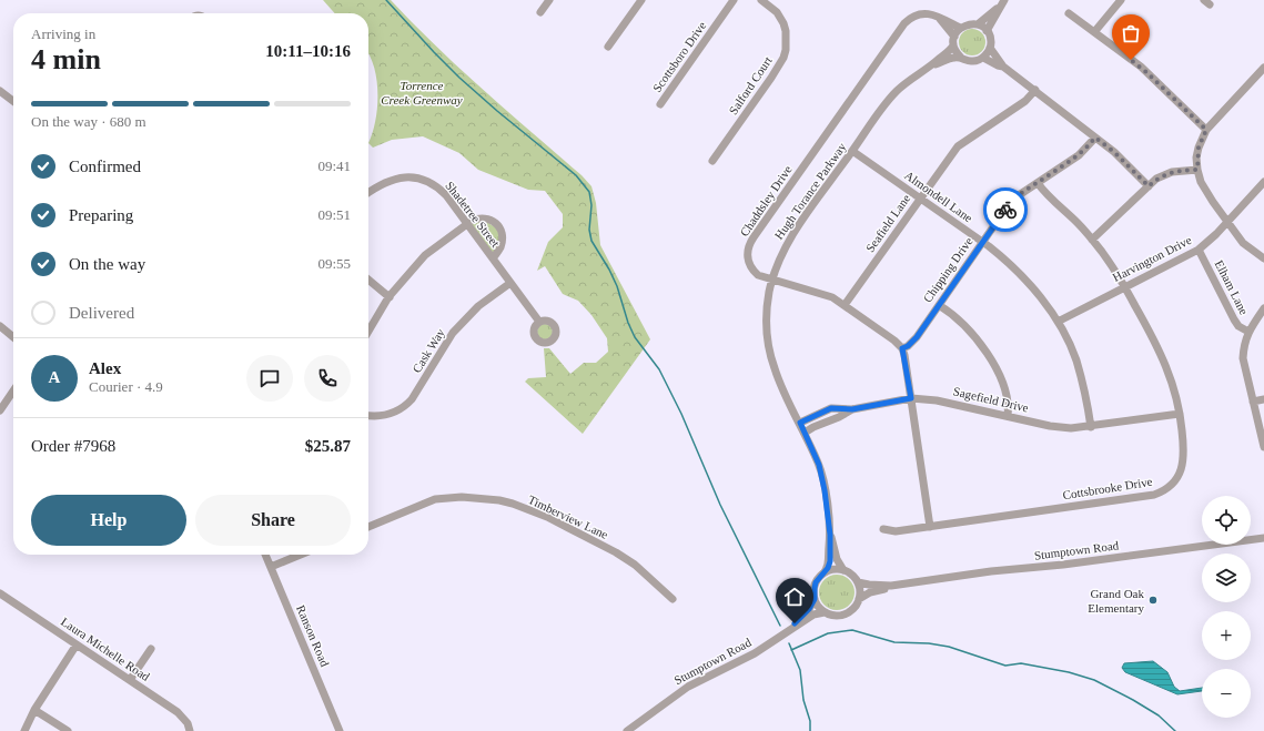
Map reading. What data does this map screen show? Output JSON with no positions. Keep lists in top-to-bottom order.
{
  "streets": {
    "street": [
      "Scottsboro Drive",
      "Salford Court",
      "Hugh Torance Parkway",
      "Almondell Lane",
      "Chaddsley Drive",
      "Shadetree Street",
      "Seafield Lane",
      "Harvington Drive",
      "Chipping Drive",
      "Elham Lane",
      "Cask Way",
      "Sagefield Drive",
      "Cottsbrooke Drive",
      "Timberview Lane",
      "Stumptown Road",
      "Ranson Road",
      "Laura Michelle Road"
    ]
  },
  "crossings": [
    ["Hugh Torance Parkway", "Almondell Lane"],
    ["Hugh Torance Parkway", "Chaddsley Drive"],
    ["Hugh Torance Parkway", "Sagefield Drive"],
    ["Hugh Torance Parkway", "Stumptown Road"],
    ["Almondell Lane", "Seafield Lane"],
    ["Almondell Lane", "Harvington Drive"],
    ["Almondell Lane", "Chipping Drive"],
    ["Almondell Lane", "Sagefield Drive"],
    ["Chaddsley Drive", "Seafield Lane"],
    ["Chaddsley Drive", "Chipping Drive"],
    ["Shadetree Street", "Cask Way"],
    ["Harvington Drive", "Elham Lane"],
    ["Harvington Drive", "Cottsbrooke Drive"],
    ["Chipping Drive", "Cottsbrooke Drive"],
    ["Sagefield Drive", "Cottsbrooke Drive"]
  ],
  "parks": ["Torrence Creek Greenway"],
  "places": ["Grand Oak Elementary"],
  "page": {
    "heading": ["4 min", "Arriving in", "10:11–10:16"],
    "panel": [
      "Alex",
      "Courier · 4.9",
      "Order #7968",
      "$25.87"
    ],
    "bar": "On the way · 680 m",
    "list": [
      ["Confirmed", "09:41"],
      ["Preparing", "09:51"],
      ["On the way", "09:55"],
      "Delivered"
    ],
    "round": "A",
    "buttons": ["Help", "Share"],
    "map_buttons": ["+", "−"]
  }
}
